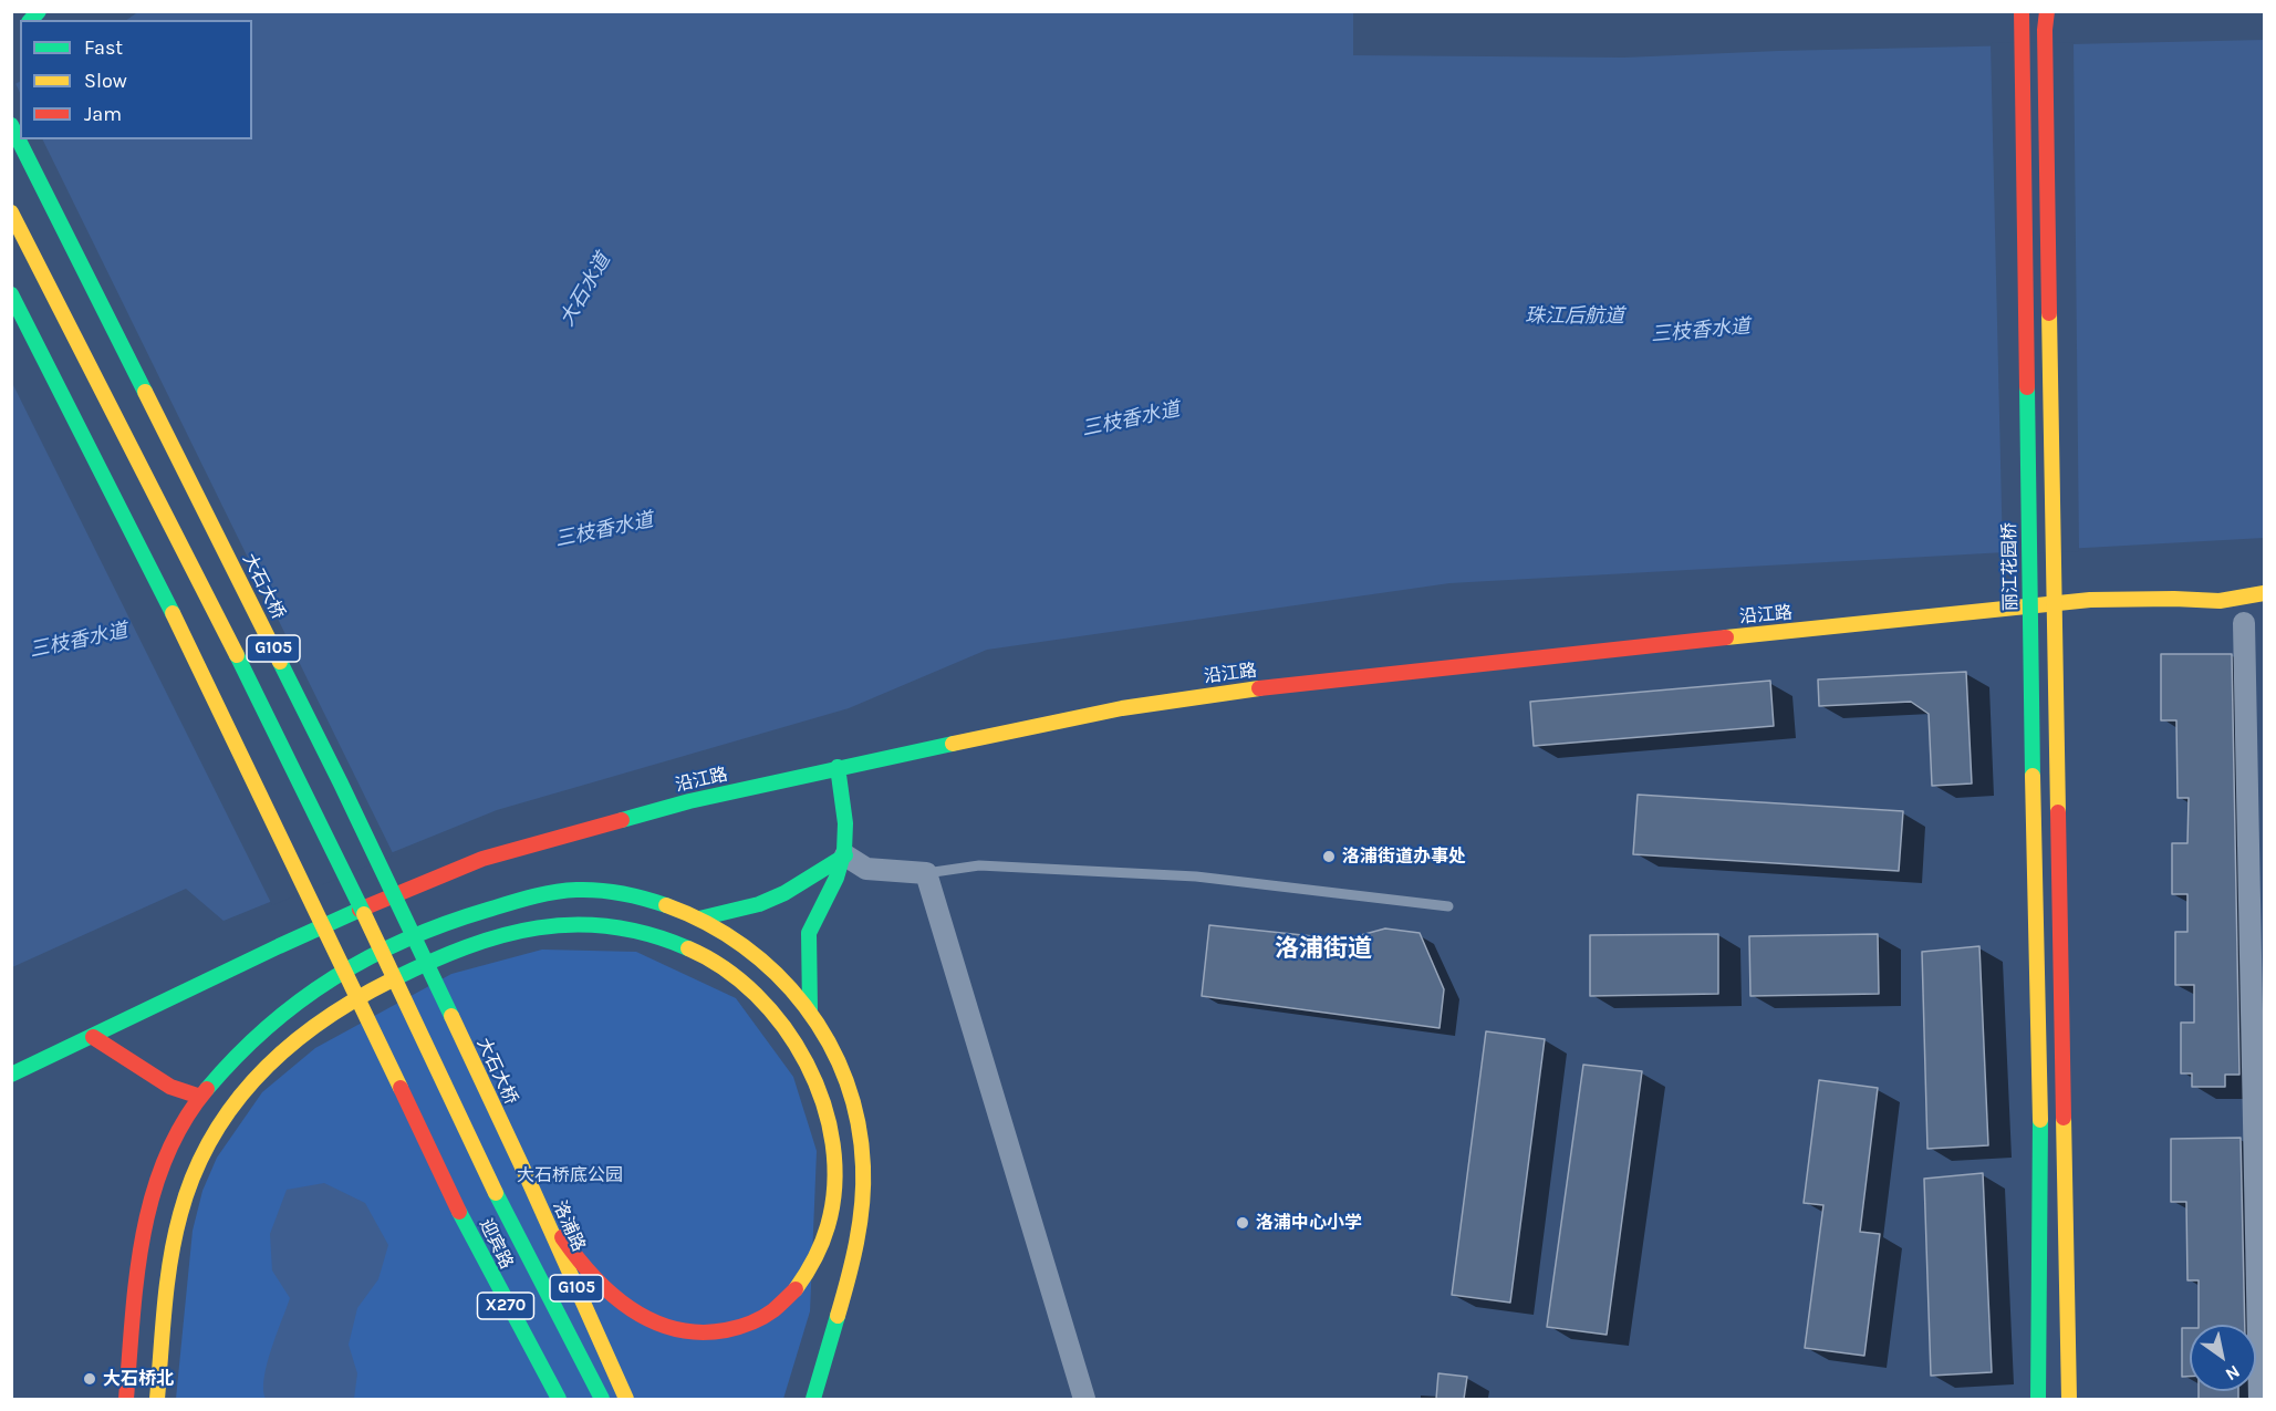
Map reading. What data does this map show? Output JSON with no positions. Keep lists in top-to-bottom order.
{
  "streets": {
    "main road": [
      "丽江花园桥",
      "大石大桥",
      "沿江路",
      "G105",
      "洛浦路",
      "迎宾路",
      "X270"
    ]
  },
  "crossings": [
    ["大石大桥", "洛浦路"]
  ],
  "districts": ["洛浦街道"],
  "water": ["大石水道", "珠江后航道", "三枝香水道"],
  "parks": ["大石桥底公园"],
  "places": ["洛浦街道办事处", "洛浦中心小学", "大石桥北"],
  "legend": ["Fast", "Slow", "Jam"],
  "north": "bottom right"
}
